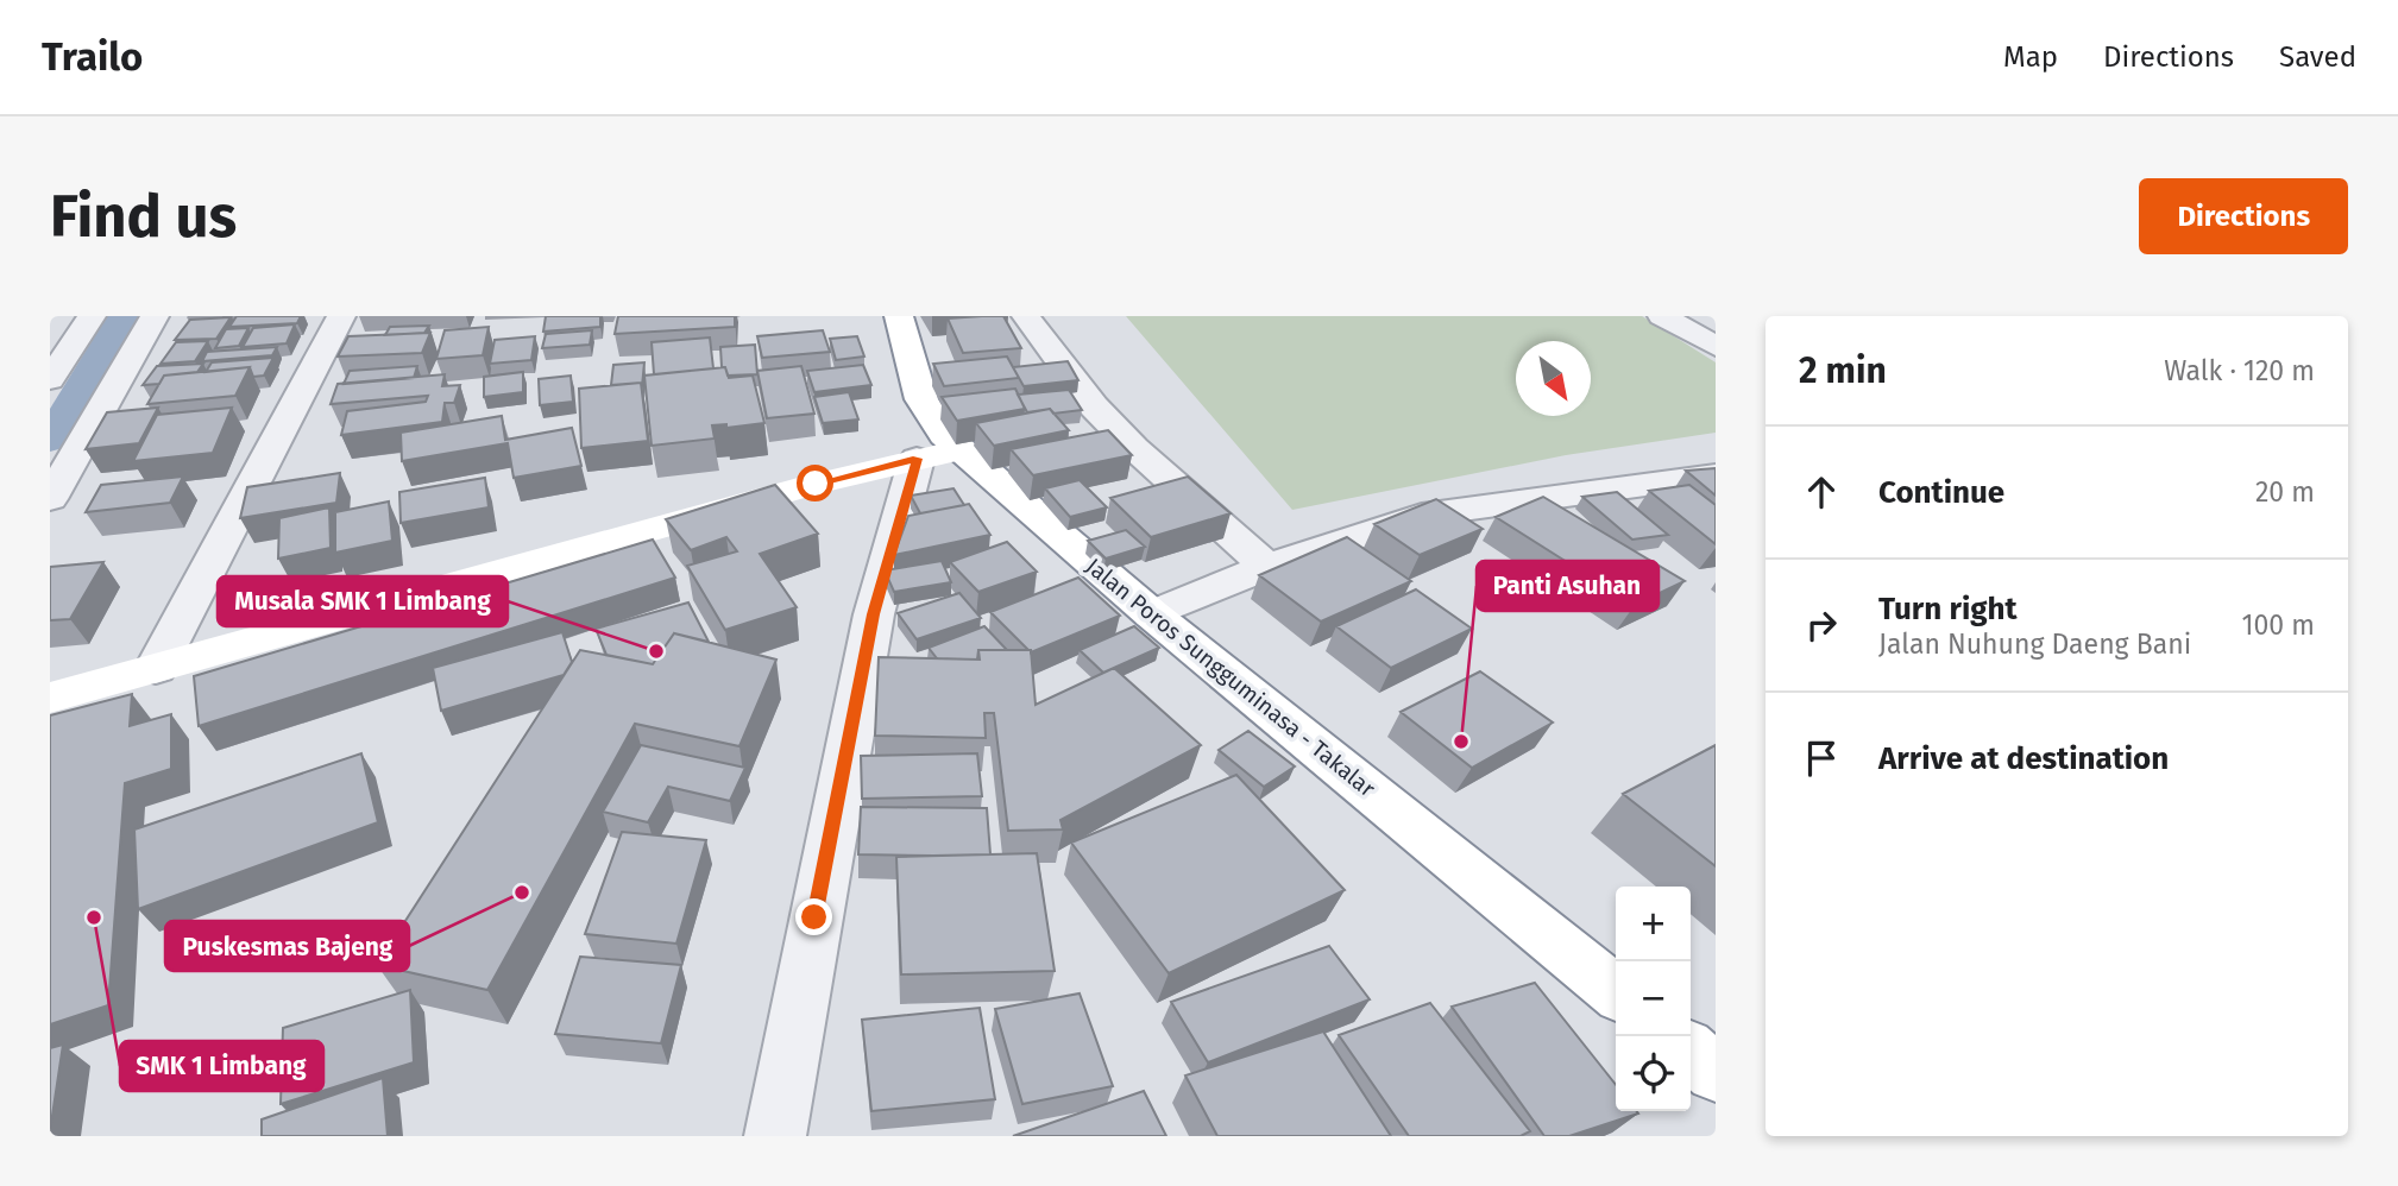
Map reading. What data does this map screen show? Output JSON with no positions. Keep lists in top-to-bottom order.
{
  "streets": {
    "main road": ["Jalan Poros Sungguminasa - Takalar"]
  },
  "places": [
    "Musala SMK 1 Limbang",
    "Panti Asuhan",
    "Puskesmas Bajeng",
    "SMK 1 Limbang"
  ],
  "north": "bottom right",
  "page": {
    "header": "Trailo",
    "nav": ["Map", "Directions", "Saved"],
    "buttons": "Directions",
    "title": "Find us",
    "heading": ["2 min", "Walk · 120 m"],
    "list": [
      ["Continue", "20 m"],
      ["Turn right", "Jalan Nuhung Daeng Bani", "100 m"],
      "Arrive at destination"
    ],
    "map_buttons": ["+", "−"]
  }
}
